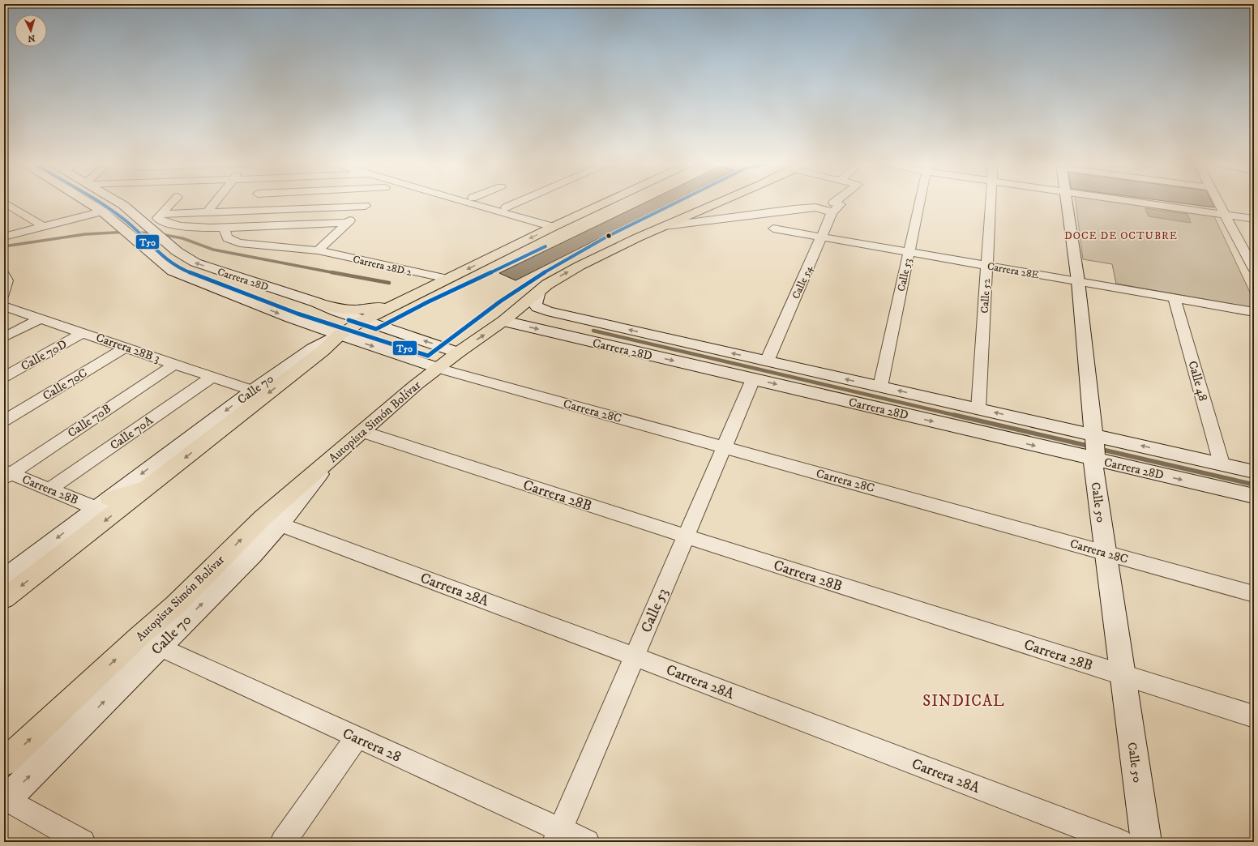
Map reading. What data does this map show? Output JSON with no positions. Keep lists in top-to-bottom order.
{
  "streets": {
    "highway": ["Autopista Simón Bolívar"],
    "street": [
      "Carrera 28D 2",
      "Carrera 28E",
      "Calle 53",
      "Carrera 28D",
      "Calle 54",
      "Calle 52",
      "Carrera 28B 3",
      "Calle 70D",
      "Calle 48",
      "Calle 70C",
      "Calle 70",
      "Carrera 28C",
      "Calle 70B",
      "Calle 70A",
      "Carrera 28B",
      "Calle 50",
      "Carrera 28A",
      "Carrera 28"
    ]
  },
  "crossings": [
    ["Carrera 28E", "Calle 53"],
    ["Carrera 28E", "Calle 54"],
    ["Carrera 28E", "Calle 52"],
    ["Carrera 28E", "Calle 48"],
    ["Carrera 28E", "Calle 50"],
    ["Calle 53", "Carrera 28D"],
    ["Calle 53", "Carrera 28C"],
    ["Calle 53", "Carrera 28B"],
    ["Calle 53", "Carrera 28A"],
    ["Calle 53", "Carrera 28"],
    ["Carrera 28D", "Calle 54"],
    ["Carrera 28D", "Calle 52"],
    ["Carrera 28D", "Calle 48"],
    ["Carrera 28D", "Calle 70"],
    ["Carrera 28D", "Carrera 28C"],
    ["Carrera 28D", "Autopista Simón Bolívar"],
    ["Carrera 28D", "Calle 50"],
    ["Carrera 28B 3", "Calle 70D"],
    ["Carrera 28B 3", "Calle 70C"],
    ["Carrera 28B 3", "Calle 70"],
    ["Carrera 28B 3", "Calle 70B"],
    ["Carrera 28B 3", "Calle 70A"],
    ["Calle 70", "Autopista Simón Bolívar"],
    ["Calle 70", "Carrera 28B"],
    ["Calle 70", "Carrera 28A"],
    ["Calle 70", "Carrera 28"],
    ["Carrera 28C", "Autopista Simón Bolívar"],
    ["Carrera 28C", "Calle 50"],
    ["Calle 70B", "Carrera 28B"],
    ["Autopista Simón Bolívar", "Carrera 28B"],
    ["Calle 70A", "Carrera 28B"],
    ["Carrera 28B", "Calle 50"]
  ],
  "districts": ["DOCE DE OCTUBRE", "SINDICAL"],
  "lines": ["transit line T50"],
  "north": "bottom"
}
